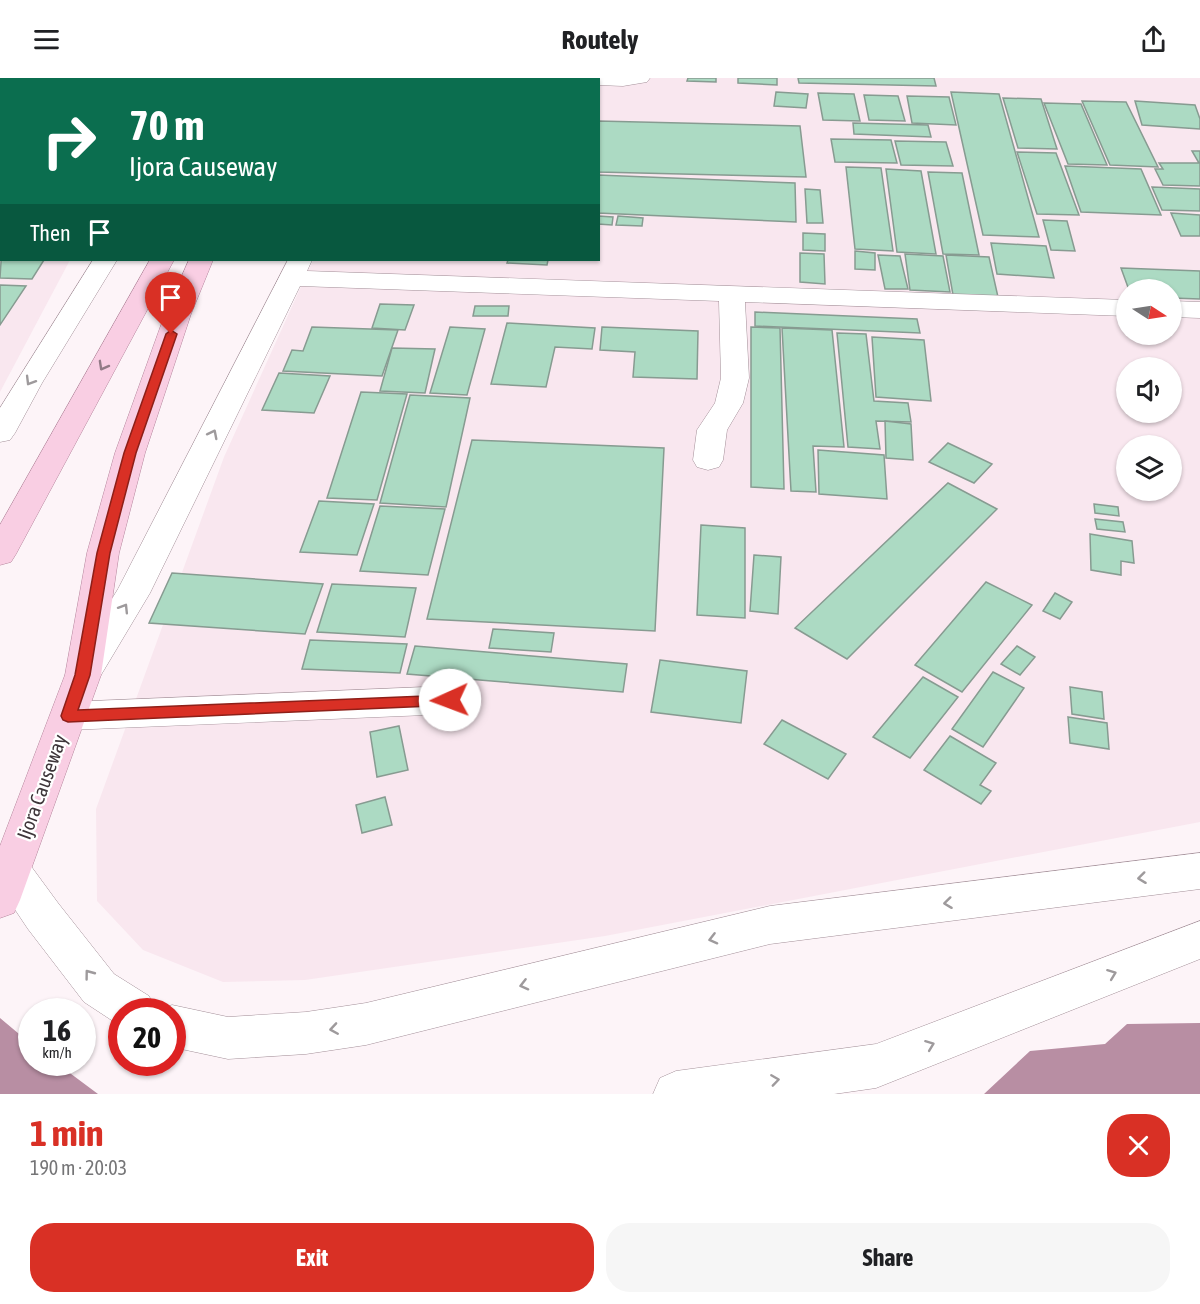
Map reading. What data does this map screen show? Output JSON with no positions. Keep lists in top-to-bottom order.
{
  "streets": {
    "main road": ["Ijora Causeway"]
  },
  "north": "right",
  "page": {
    "header": "Routely",
    "turn": ["70 m", "Ijora Causeway"],
    "then": "Then",
    "speed": "16 km/h",
    "limit": "20",
    "heading": ["1 min", "190 m · 20:03"],
    "buttons": ["Exit", "Share"]
  }
}
